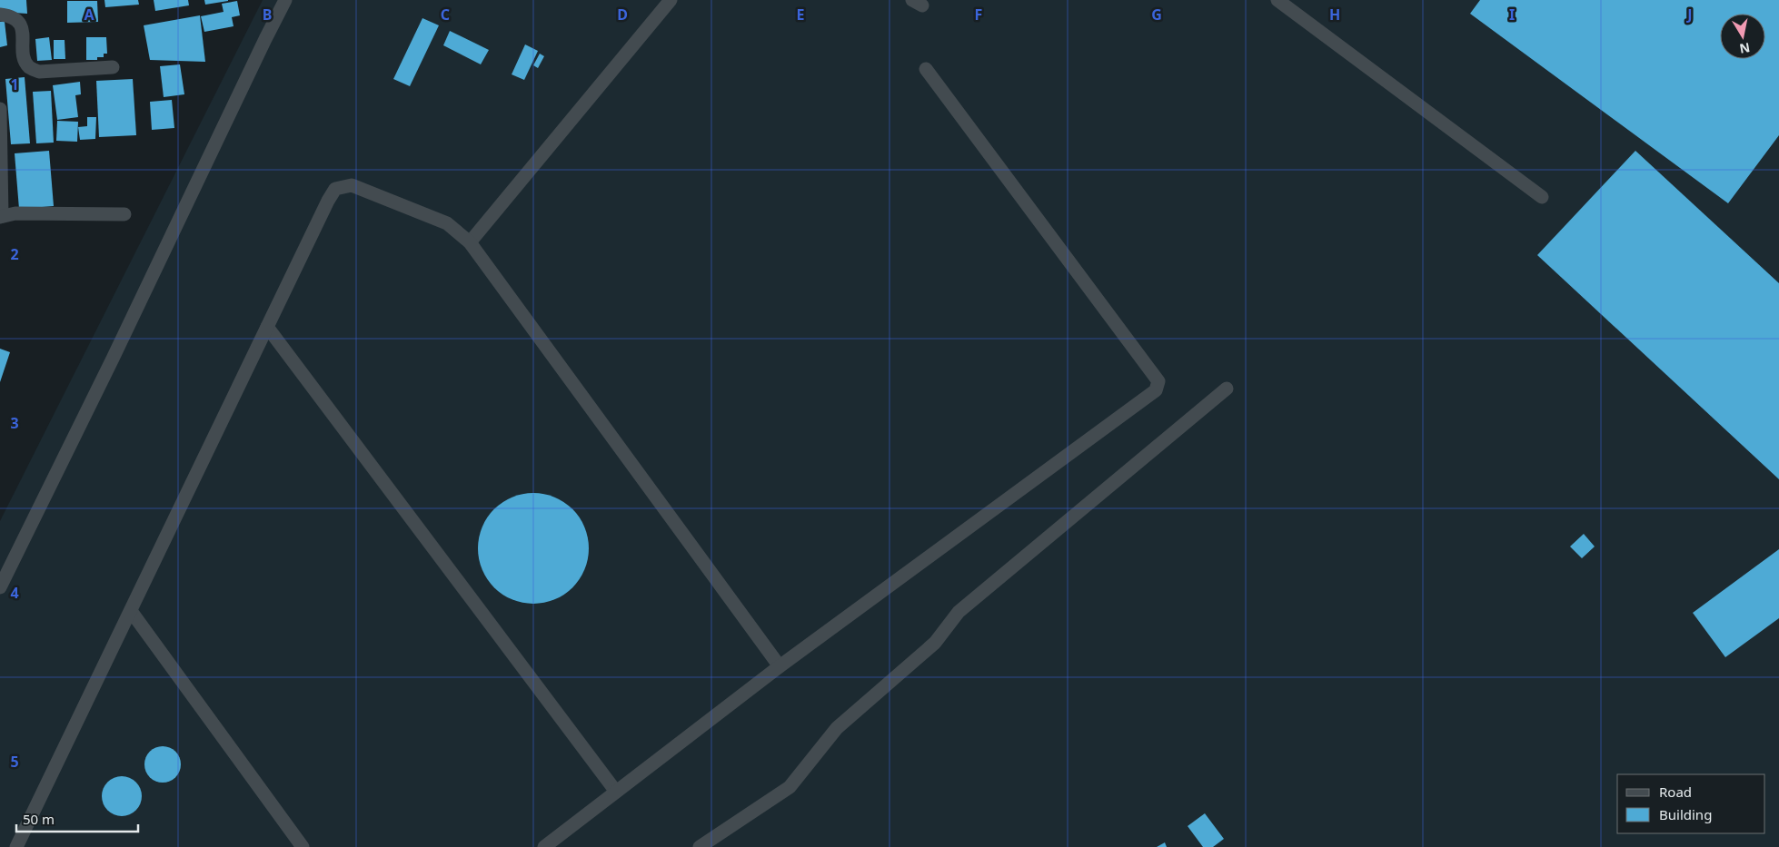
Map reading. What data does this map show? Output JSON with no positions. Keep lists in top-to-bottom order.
{
  "legend": ["Road", "Building"],
  "scale_bar": "50 m",
  "north": "bottom",
  "grid": {
    "columns": [
      "A",
      "B",
      "C",
      "D",
      "E",
      "F",
      "G",
      "H",
      "I",
      "J"
    ],
    "rows": [
      "1",
      "2",
      "3",
      "4",
      "5"
    ]
  }
}
